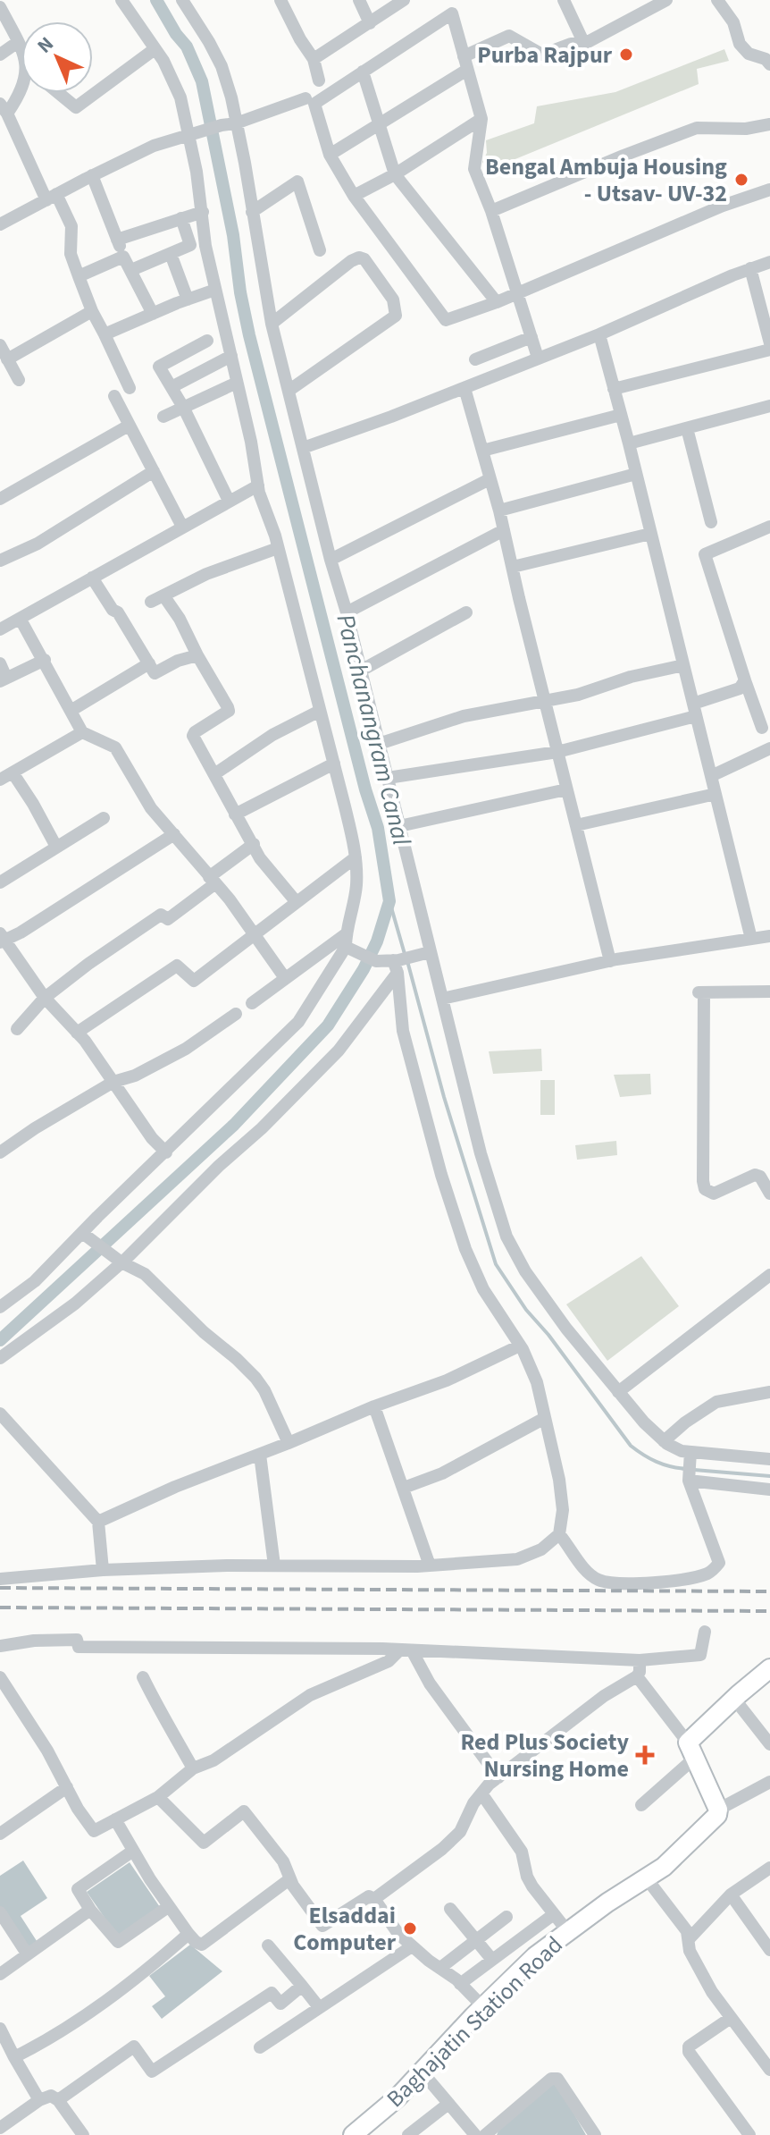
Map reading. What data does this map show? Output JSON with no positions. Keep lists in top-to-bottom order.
{
  "streets": {
    "street": ["Baghajatin Station Road"]
  },
  "water": ["Panchanangram Canal"],
  "places": {
    "other": ["Purba Rajpur", "Bengal Ambuja Housing - Utsav- UV-32", "Elsaddai Computer"],
    "health": ["Red Plus Society Nursing Home"]
  },
  "north": "top left"
}
